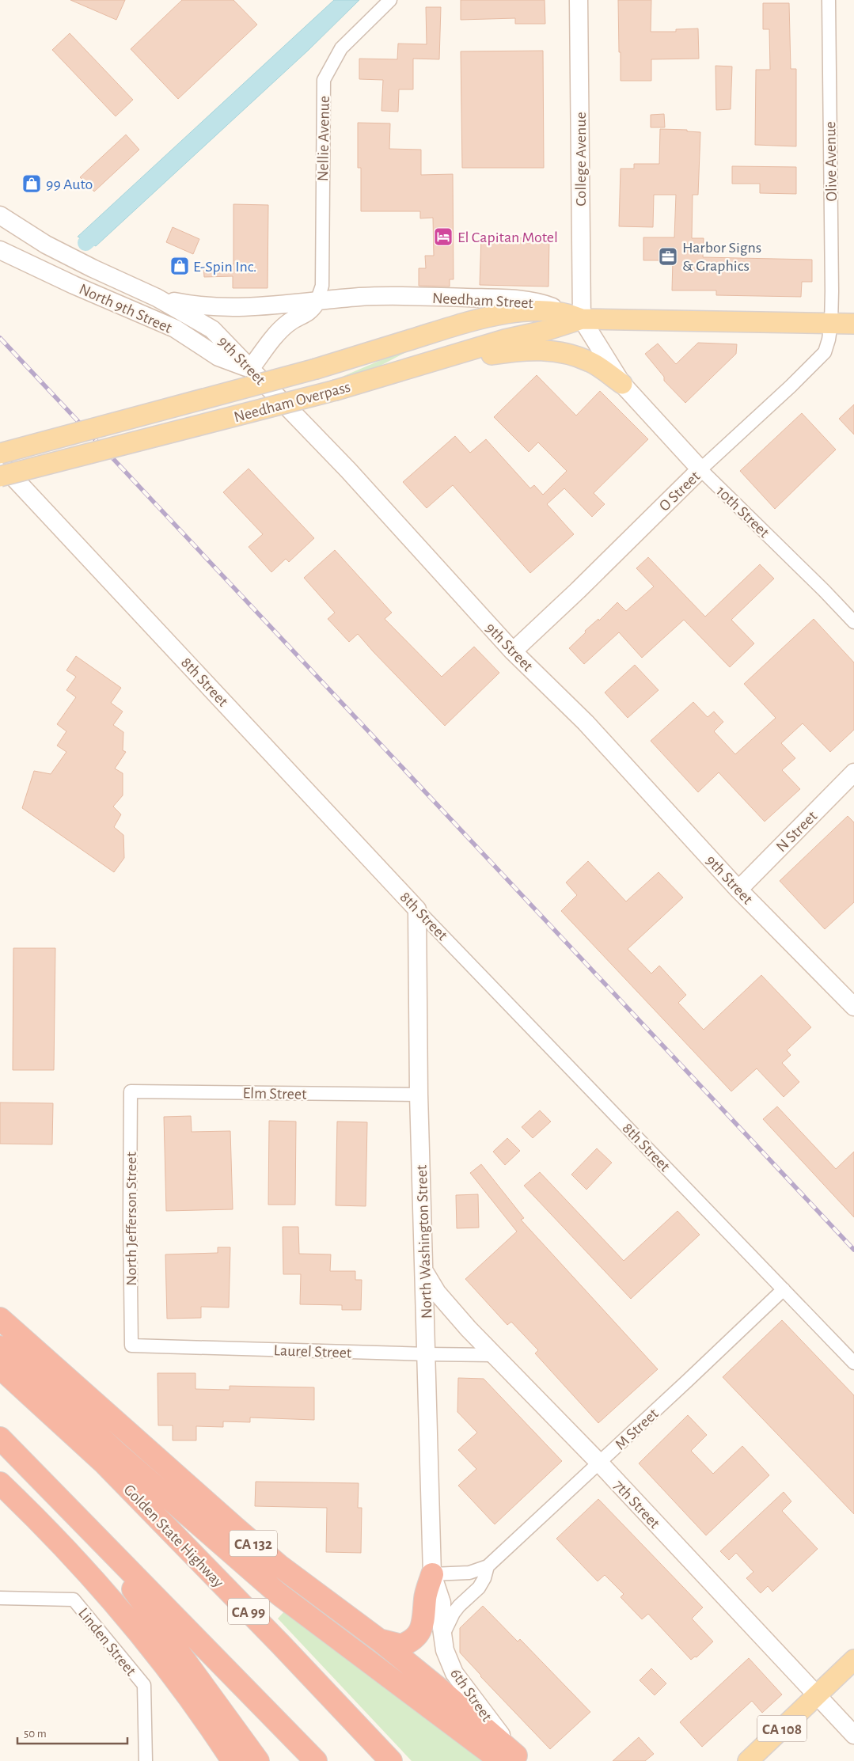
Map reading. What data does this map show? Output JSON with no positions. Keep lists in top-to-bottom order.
{
  "streets": {
    "highway": ["Golden State Highway", "CA 132", "CA 99"],
    "main road": ["Needham Street", "Needham Overpass", "CA 108"],
    "street": [
      "Nellie Avenue",
      "College Avenue",
      "Olive Avenue",
      "North 9th Street",
      "9th Street",
      "O Street",
      "10th Street",
      "8th Street",
      "N Street",
      "Elm Street",
      "North Jefferson Street",
      "North Washington Street",
      "Laurel Street",
      "M Street",
      "7th Street",
      "Linden Street",
      "6th Street"
    ]
  },
  "crossings": [
    ["Nellie Avenue", "Needham Street"],
    ["College Avenue", "Needham Street"],
    ["College Avenue", "Needham Overpass"],
    ["College Avenue", "10th Street"],
    ["Olive Avenue", "Needham Street"],
    ["Olive Avenue", "O Street"],
    ["Needham Street", "North 9th Street"],
    ["Needham Street", "9th Street"],
    ["Needham Street", "Needham Overpass"],
    ["Needham Street", "O Street"],
    ["Needham Street", "10th Street"],
    ["North 9th Street", "9th Street"],
    ["9th Street", "O Street"],
    ["9th Street", "N Street"],
    ["Needham Overpass", "10th Street"],
    ["O Street", "10th Street"],
    ["8th Street", "North Washington Street"],
    ["8th Street", "M Street"],
    ["Elm Street", "North Jefferson Street"],
    ["Elm Street", "North Washington Street"],
    ["North Jefferson Street", "Laurel Street"],
    ["North Washington Street", "Laurel Street"],
    ["North Washington Street", "M Street"],
    ["North Washington Street", "7th Street"],
    ["North Washington Street", "6th Street"],
    ["Laurel Street", "7th Street"],
    ["M Street", "7th Street"],
    ["M Street", "6th Street"],
    ["7th Street", "CA 108"],
    ["CA 132", "6th Street"]
  ],
  "places": {
    "shop": ["99 Auto", "E-Spin Inc."],
    "hotel": ["El Capitan Motel"],
    "office": ["Harbor Signs & Graphics"]
  },
  "scale_bar": "50 m"
}
